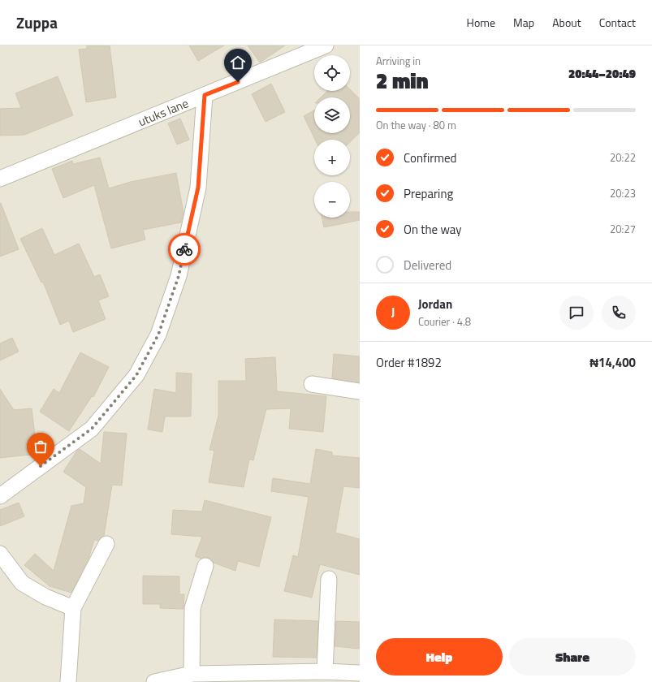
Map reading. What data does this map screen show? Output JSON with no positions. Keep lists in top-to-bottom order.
{
  "streets": {
    "street": ["utuks lane"]
  },
  "page": {
    "header": "Zuppa",
    "nav": [
      "Home",
      "Map",
      "About",
      "Contact"
    ],
    "heading": ["2 min", "Arriving in", "20:44–20:49"],
    "panel": [
      "Jordan",
      "Courier · 4.8",
      "Order #1892",
      "₦14,400"
    ],
    "map_buttons": ["+", "−"],
    "bar": "On the way · 80 m",
    "list": [
      ["Confirmed", "20:22"],
      ["Preparing", "20:23"],
      ["On the way", "20:27"],
      "Delivered"
    ],
    "round": "J",
    "buttons": ["Help", "Share"]
  }
}
